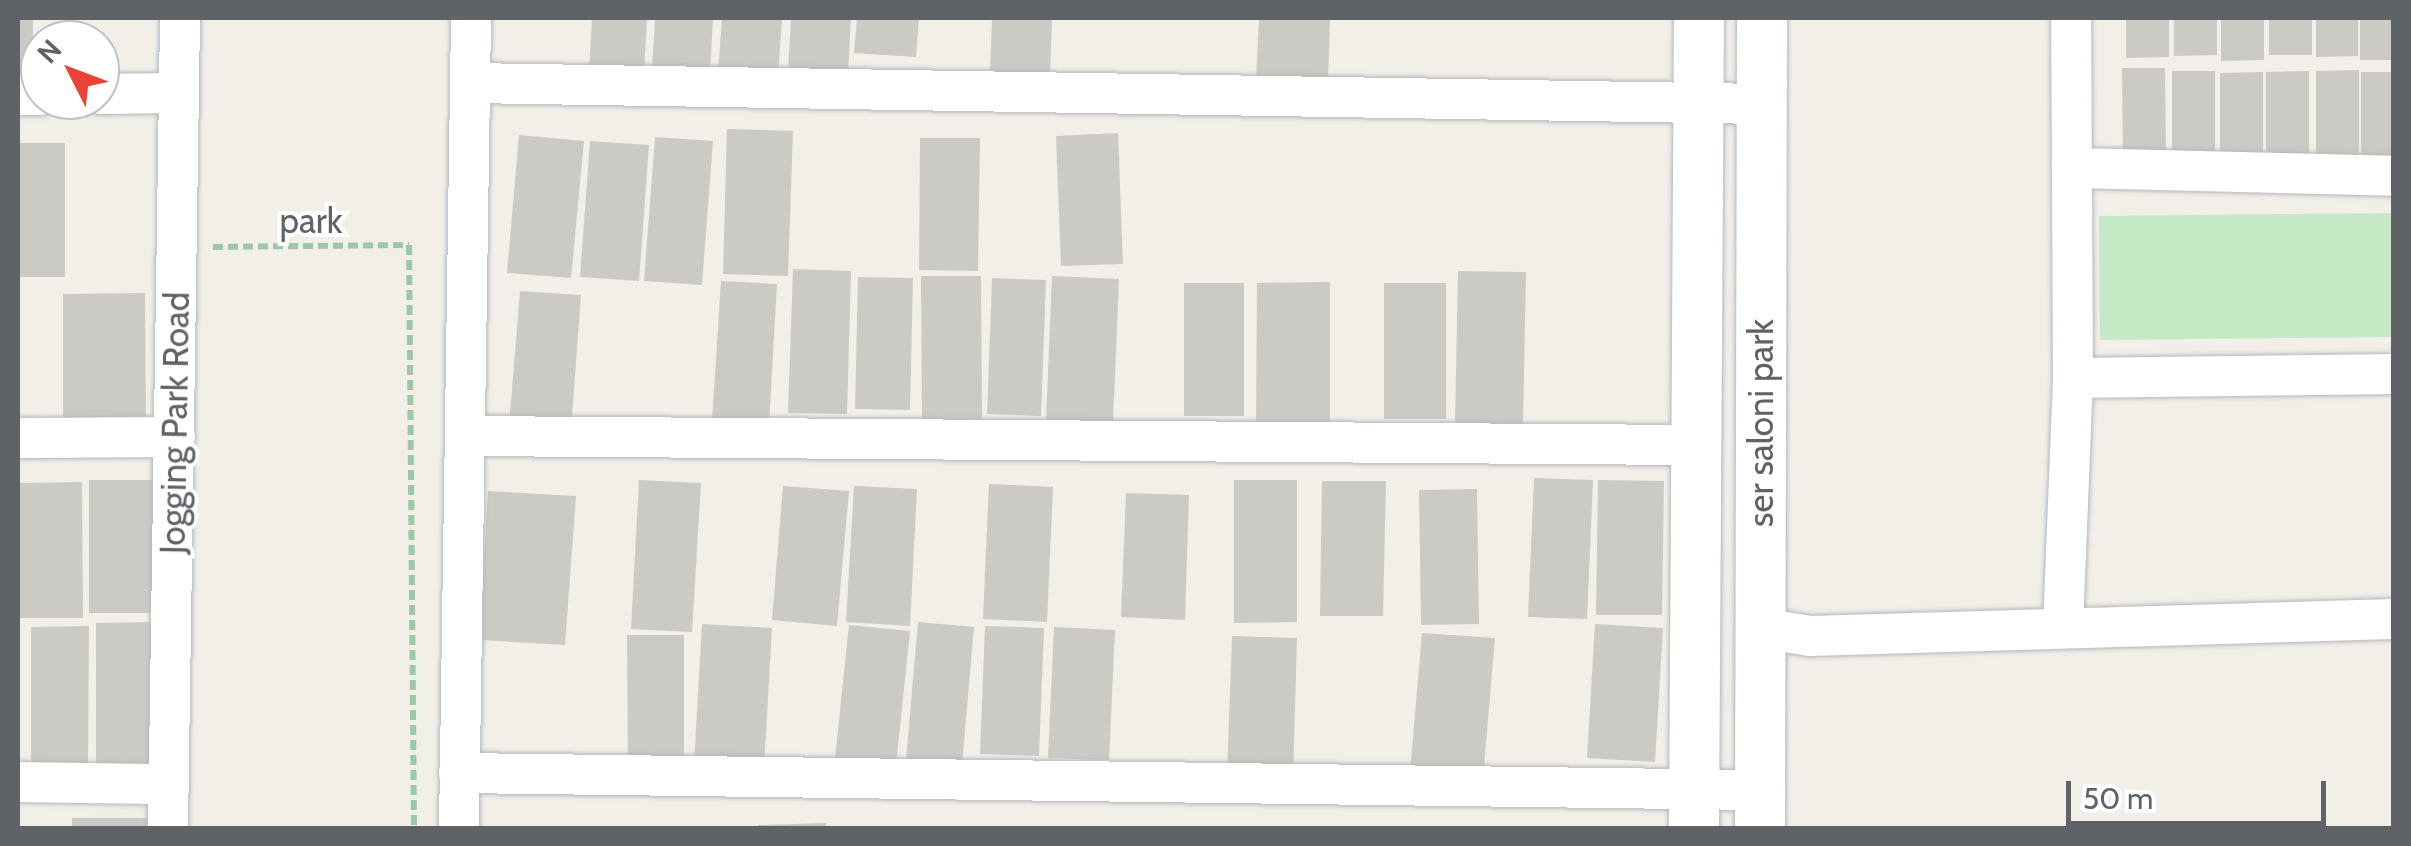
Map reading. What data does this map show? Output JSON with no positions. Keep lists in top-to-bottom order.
{
  "streets": {
    "street": ["Jogging Park Road", "ser saloni park"],
    "path": ["park"]
  },
  "scale_bar": "50 m",
  "north": "top left"
}
